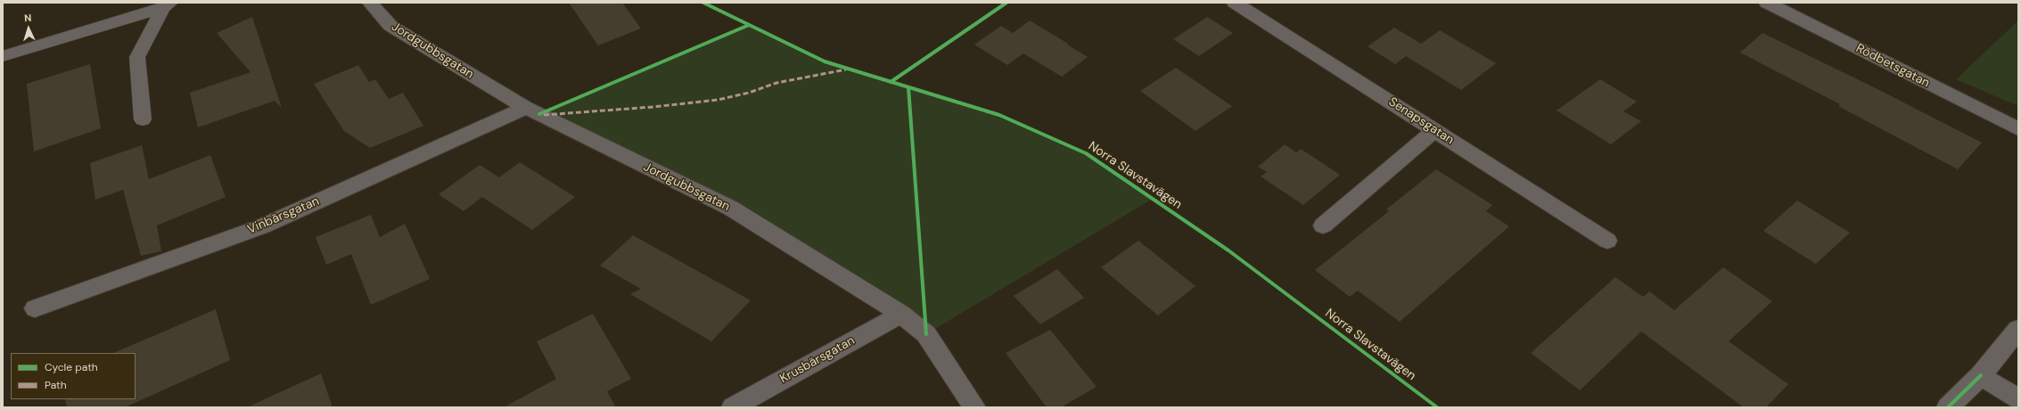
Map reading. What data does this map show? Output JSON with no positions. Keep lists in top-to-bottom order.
{
  "streets": {
    "street": [
      "Jordgubbsgatan",
      "Rödbetsgatan",
      "Senapsgatan",
      "Vinbärsgatan",
      "Krusbärsgatan"
    ],
    "cycle path": ["Norra Slavstavägen"]
  },
  "crossings": [
    ["Jordgubbsgatan", "Vinbärsgatan"],
    ["Jordgubbsgatan", "Krusbärsgatan"]
  ],
  "legend": ["Cycle path", "Path"],
  "north": "top"
}
